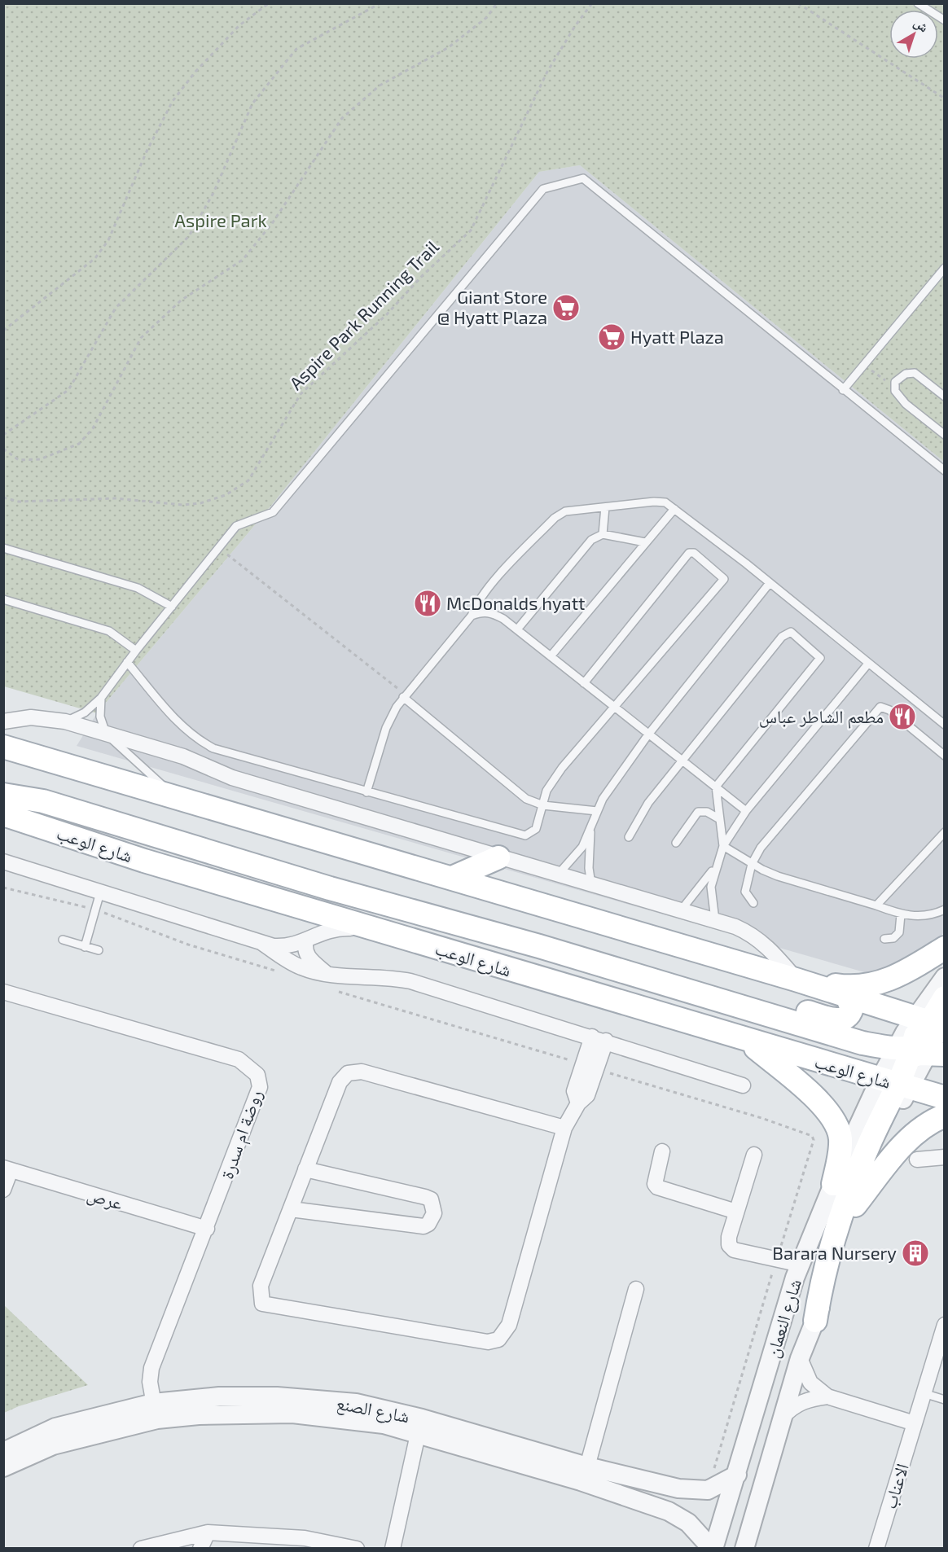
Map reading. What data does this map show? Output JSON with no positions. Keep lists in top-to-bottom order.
{
  "streets": {
    "main road": ["شارع الوعب"],
    "street": [
      "روضة ام سدرة",
      "عرص",
      "شارع النعمان",
      "شارع الصنع",
      "الاعناب"
    ],
    "path": ["Aspire Park Running Trail"]
  },
  "crossings": [
    ["شارع الوعب", "شارع النعمان"],
    ["روضة ام سدرة", "عرص"],
    ["روضة ام سدرة", "شارع الصنع"],
    ["شارع النعمان", "شارع الصنع"]
  ],
  "parks": ["Aspire Park"],
  "places": {
    "supermarket": ["Giant Store @ Hyatt Plaza", "Hyatt Plaza"],
    "restaurant": ["McDonalds hyatt", "مطعم الشاطر عباس"],
    "building": ["Barara Nursery"]
  },
  "north": "top right"
}
